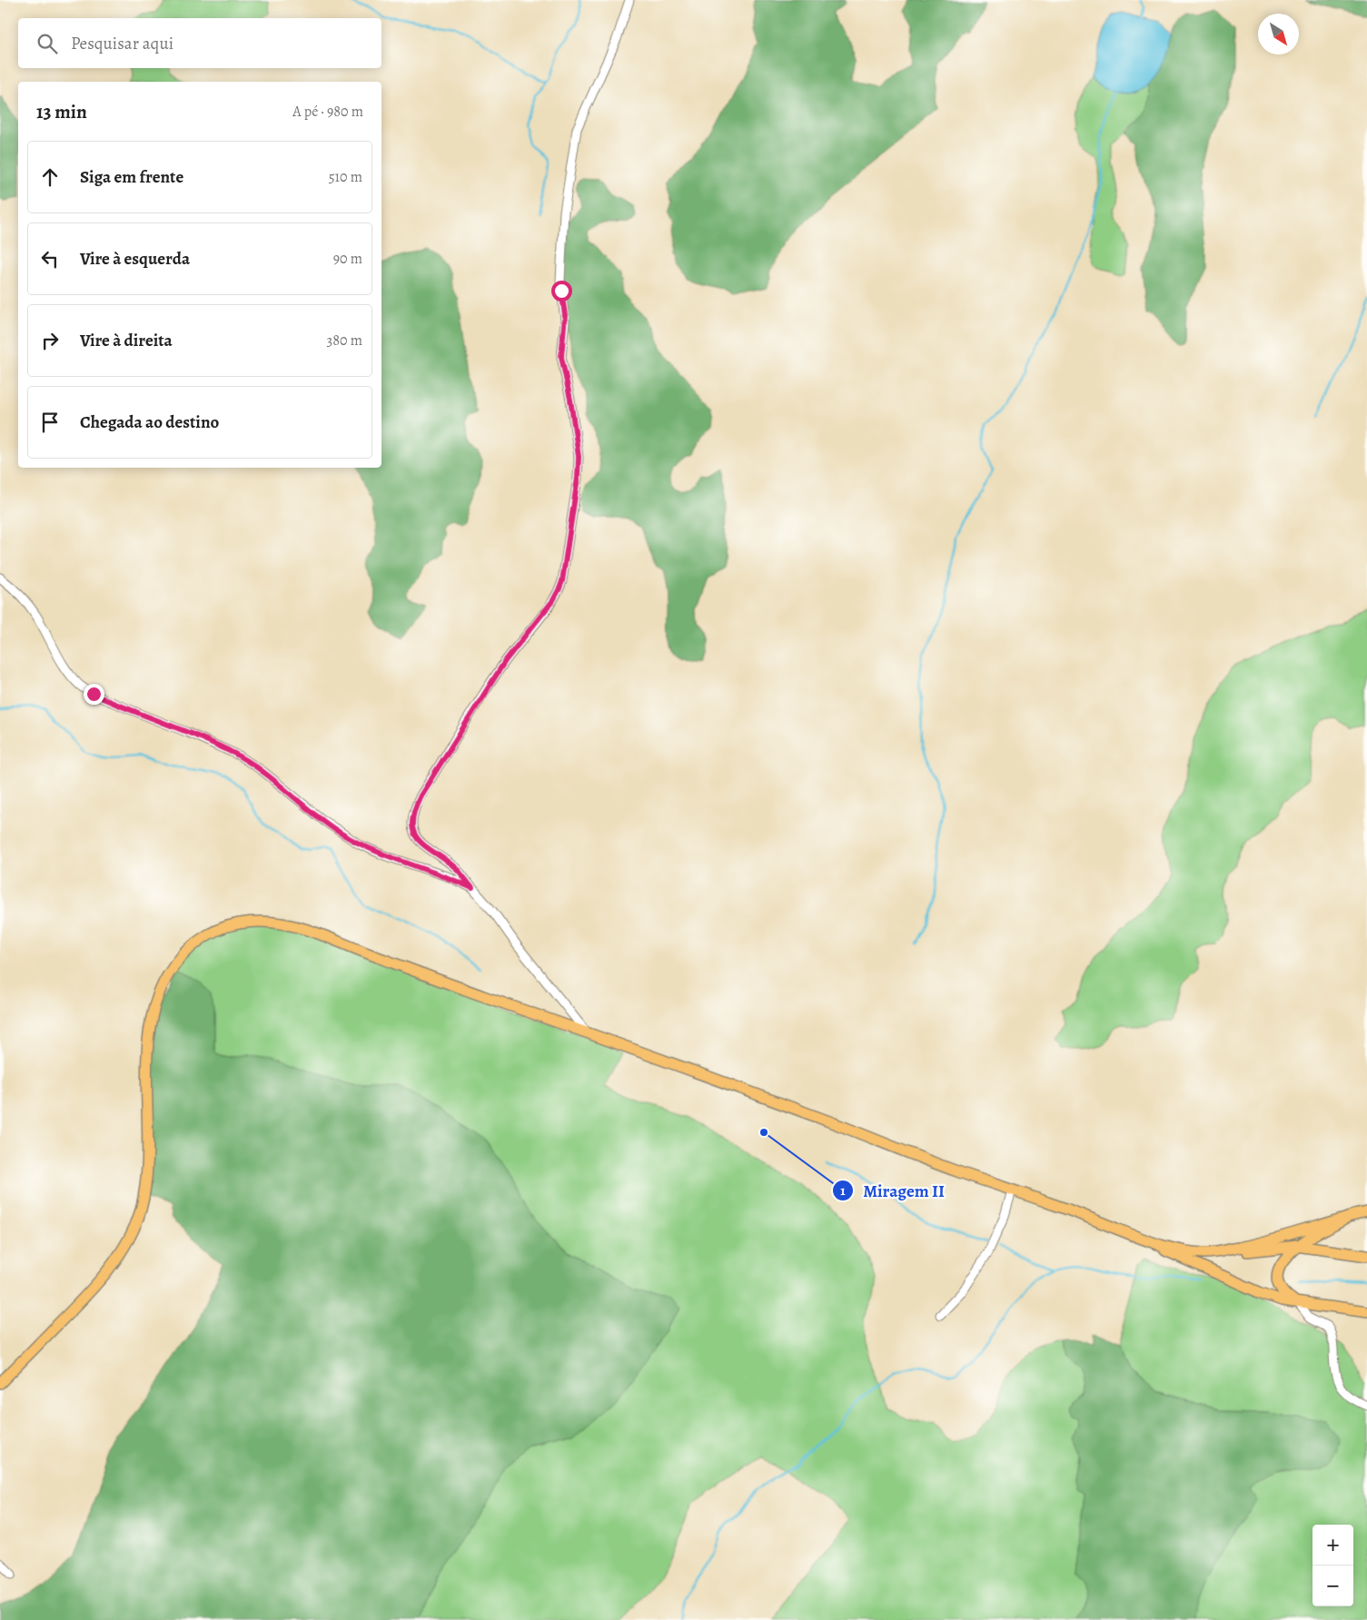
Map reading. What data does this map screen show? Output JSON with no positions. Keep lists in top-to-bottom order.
{
  "places": ["Miragem II"],
  "north": "bottom right",
  "page": {
    "search": "Pesquisar aqui",
    "heading": ["13 min", "A pé · 980 m"],
    "list": [
      ["Siga em frente", "510 m"],
      ["Vire à esquerda", "90 m"],
      ["Vire à direita", "380 m"],
      "Chegada ao destino"
    ],
    "map_buttons": ["+", "−"]
  }
}
